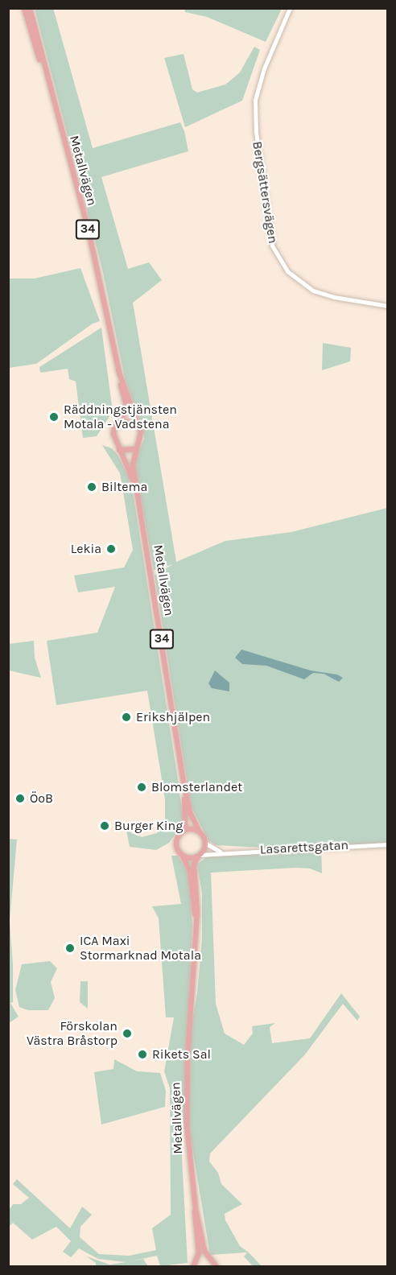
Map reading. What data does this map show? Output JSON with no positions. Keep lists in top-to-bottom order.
{
  "streets": {
    "main road": ["Metallvägen", "34"],
    "street": ["Bergsättersvägen", "Lasarettsgatan"]
  },
  "crossings": [
    ["Metallvägen", "34"],
    ["Metallvägen", "Lasarettsgatan"],
    ["34", "Lasarettsgatan"]
  ],
  "places": [
    "Räddningstjänsten Motala - Vadstena",
    "Biltema",
    "Lekia",
    "Erikshjälpen",
    "Blomsterlandet",
    "ÖoB",
    "Burger King",
    "ICA Maxi Stormarknad Motala",
    "Förskolan Västra Bråstorp",
    "Rikets Sal"
  ]
}
